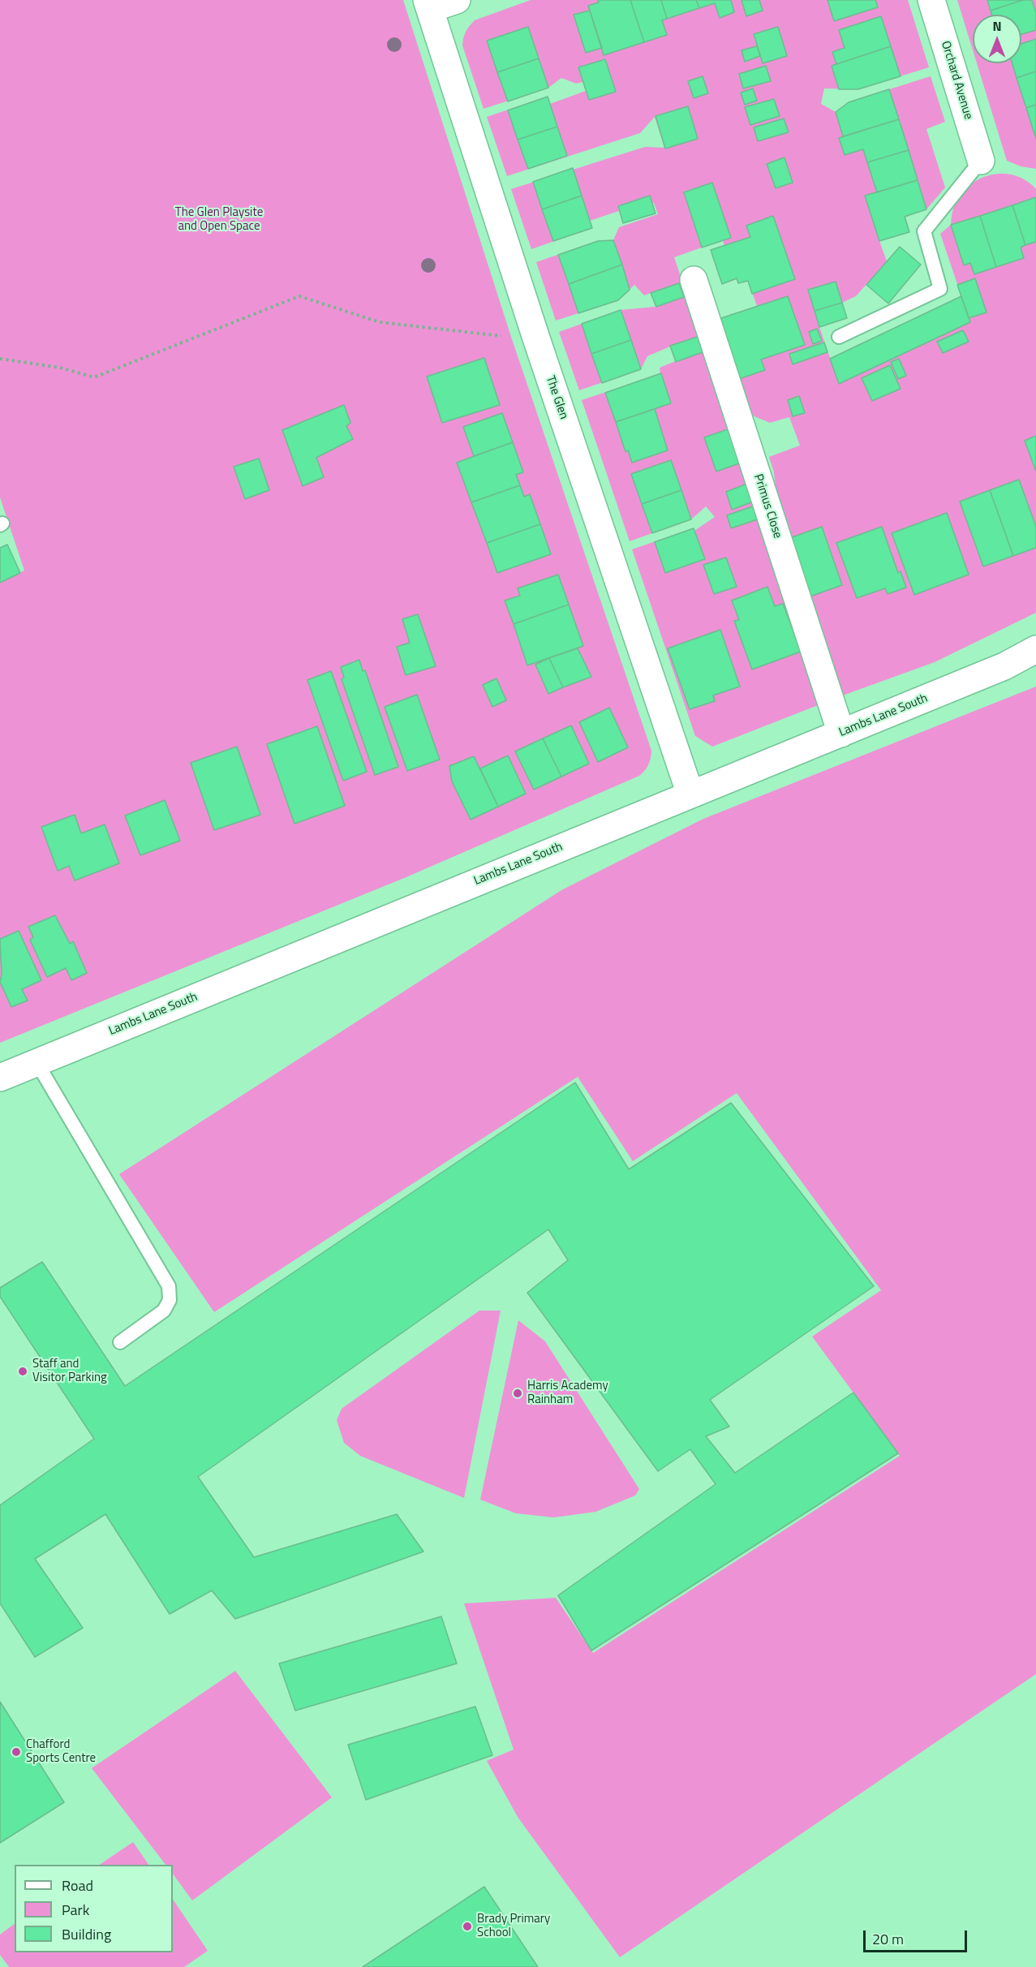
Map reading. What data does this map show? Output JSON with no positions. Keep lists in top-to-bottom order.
{
  "streets": {
    "street": [
      "Orchard Avenue",
      "The Glen",
      "Primus Close",
      "Lambs Lane South"
    ]
  },
  "crossings": [
    ["The Glen", "Lambs Lane South"],
    ["Primus Close", "Lambs Lane South"]
  ],
  "parks": ["The Glen Playsite and Open Space"],
  "places": [
    "Staff and Visitor Parking",
    "Harris Academy Rainham",
    "Chafford Sports Centre",
    "Brady Primary School"
  ],
  "legend": ["Road", "Park", "Building"],
  "scale_bar": "20 m",
  "north": "top"
}
